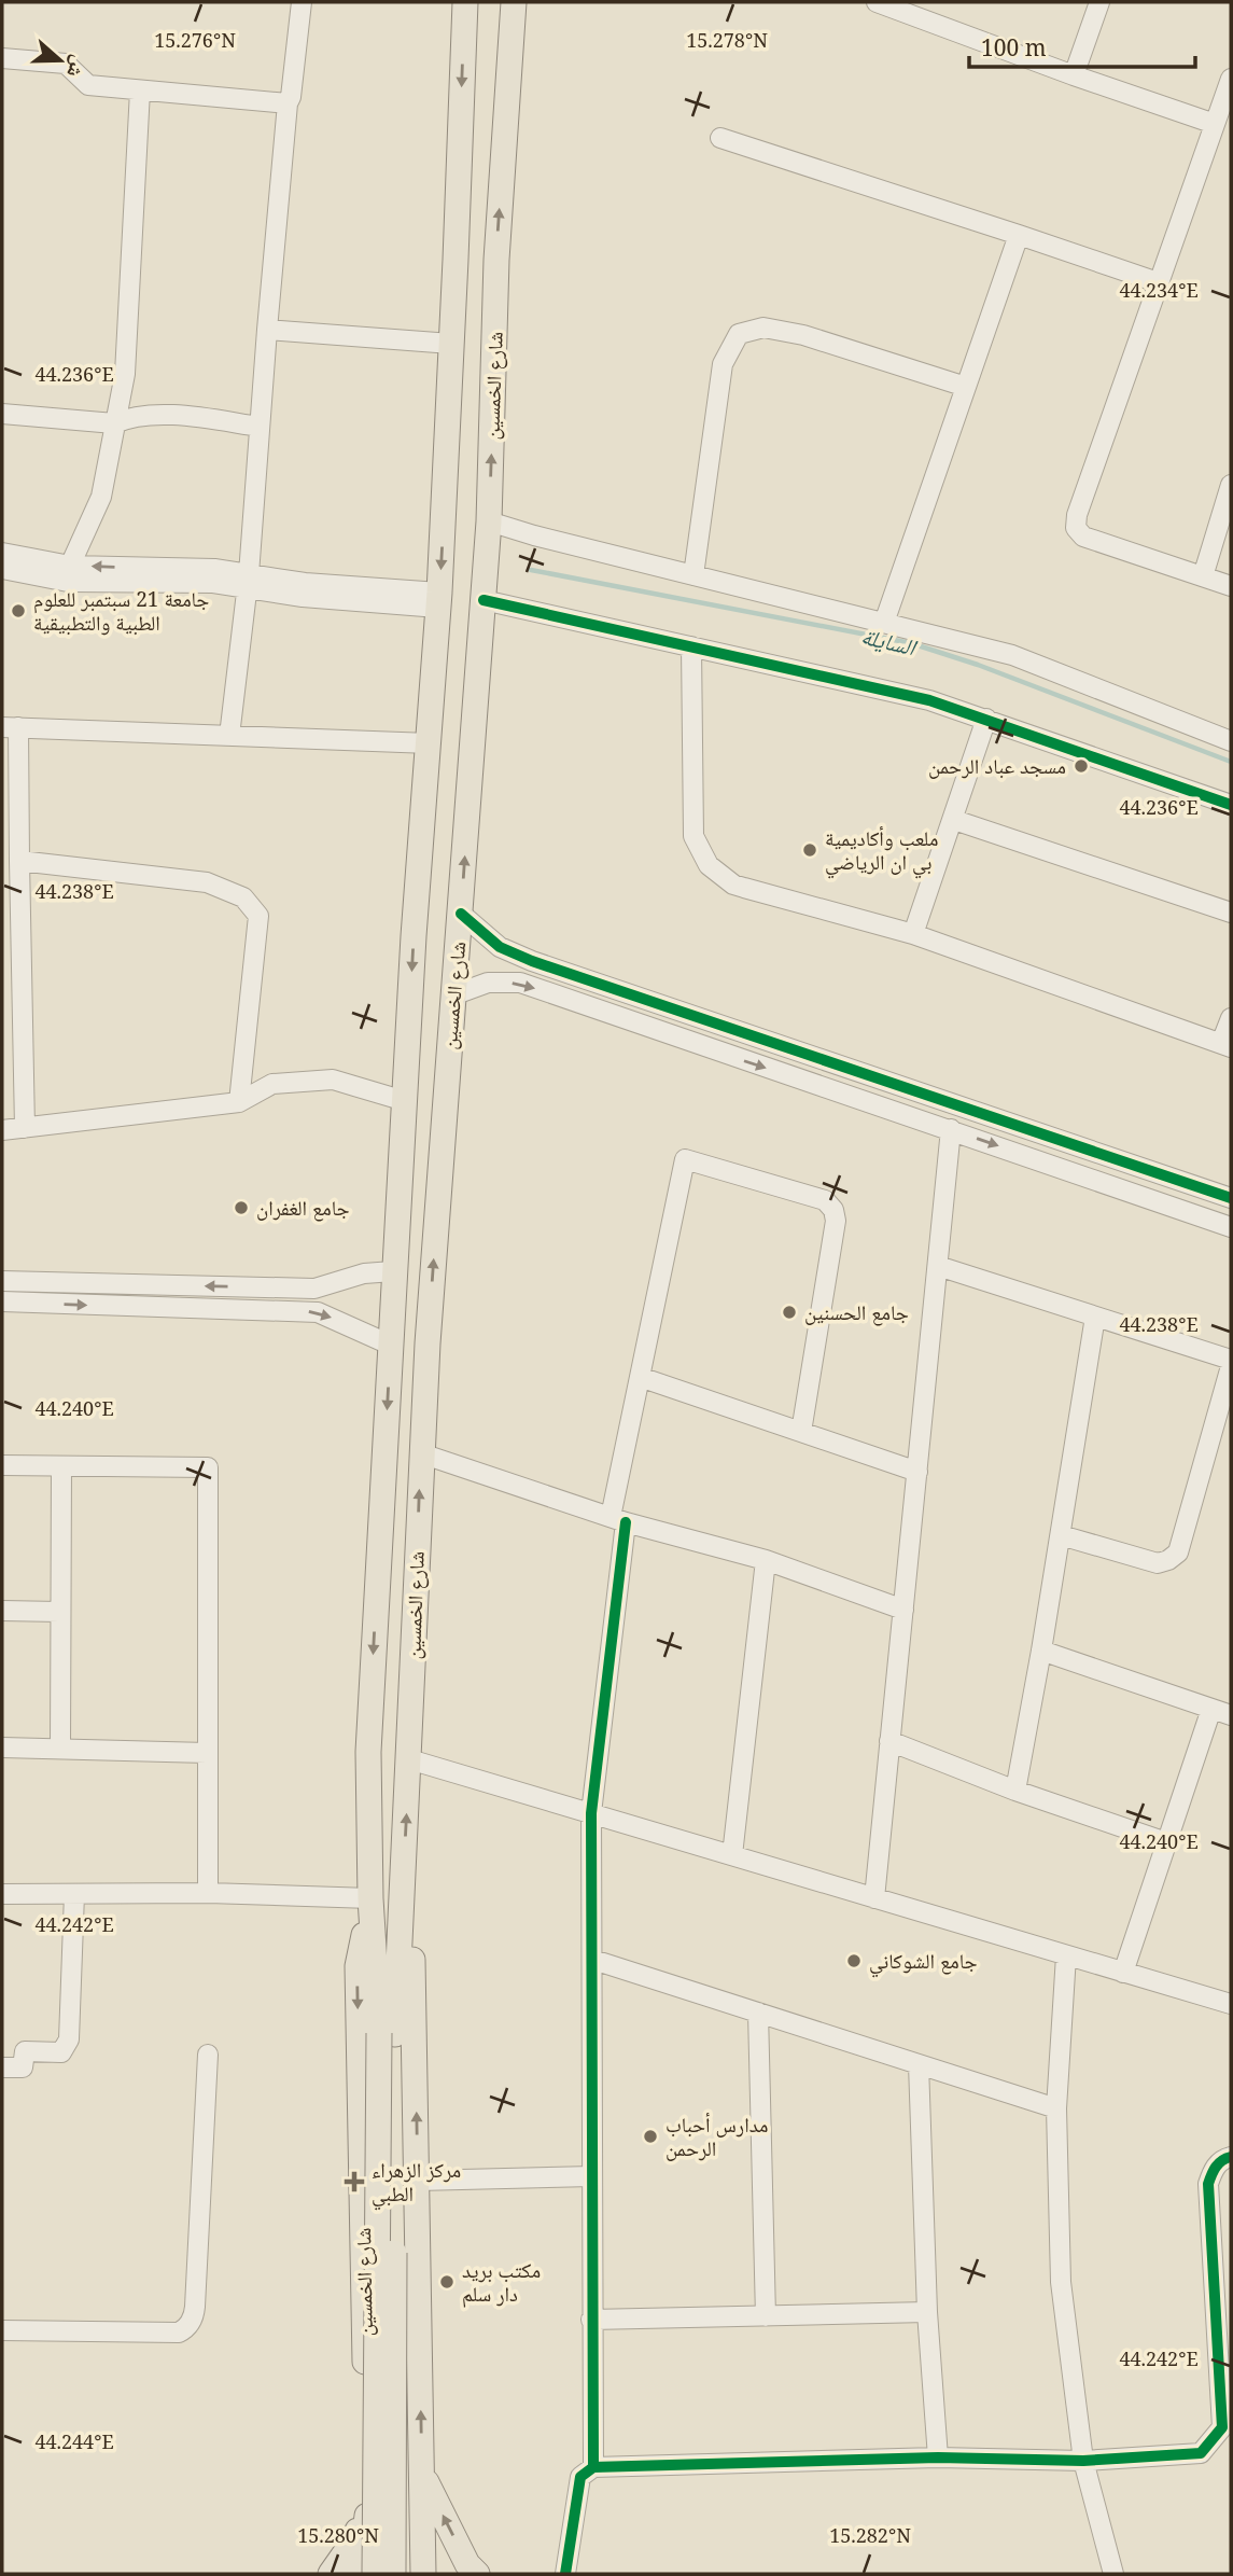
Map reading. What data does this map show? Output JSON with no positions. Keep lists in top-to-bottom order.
{
  "streets": {
    "main road": ["شارع الخمسين"]
  },
  "water": ["السايلة"],
  "places": {
    "other": [
      "جامعة 21 سبتمبر للعلوم الطبية والتطبيقية",
      "مسجد عباد الرحمن",
      "ملعب وأكاديمية بي ان الرياضي",
      "جامع الغفران",
      "جامع الحسنين",
      "جامع الشوكاني",
      "مدارس أحباب الرحمن",
      "مكتب بريد دار سلم"
    ],
    "health": ["مركز الزهراء الطبي"]
  },
  "scale_bar": "100 m",
  "north": "right",
  "coordinates": [
    "15.276°N",
    "15.278°N",
    "44.234°E",
    "44.236°E",
    "44.238°E",
    "44.240°E",
    "44.242°E",
    "44.244°E",
    "15.280°N",
    "15.282°N"
  ]
}
